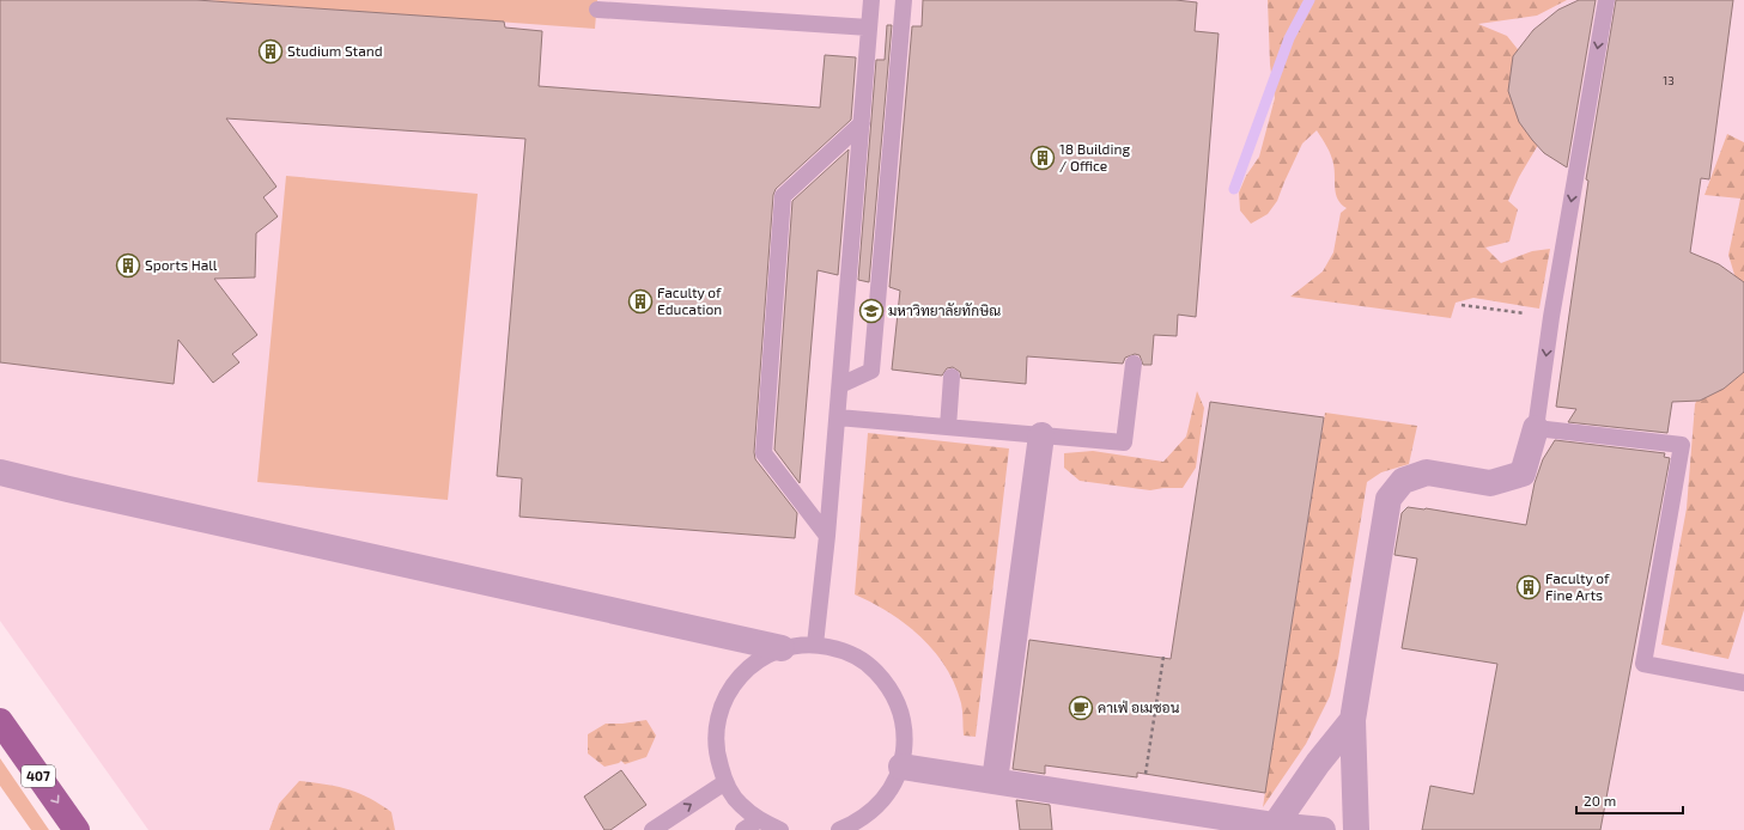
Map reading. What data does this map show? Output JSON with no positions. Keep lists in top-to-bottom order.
{
  "streets": {
    "main road": ["407"]
  },
  "places": {
    "building": [
      "Studium Stand",
      "18 Building / Office",
      "Sports Hall",
      "Faculty of Education",
      "Faculty of Fine Arts"
    ],
    "school or university": ["มหาวิทยาลัยทักษิณ"],
    "cafe": ["คาเฟ่ อเมซอน"]
  },
  "house_numbers": ["13"],
  "scale_bar": "20 m"
}
